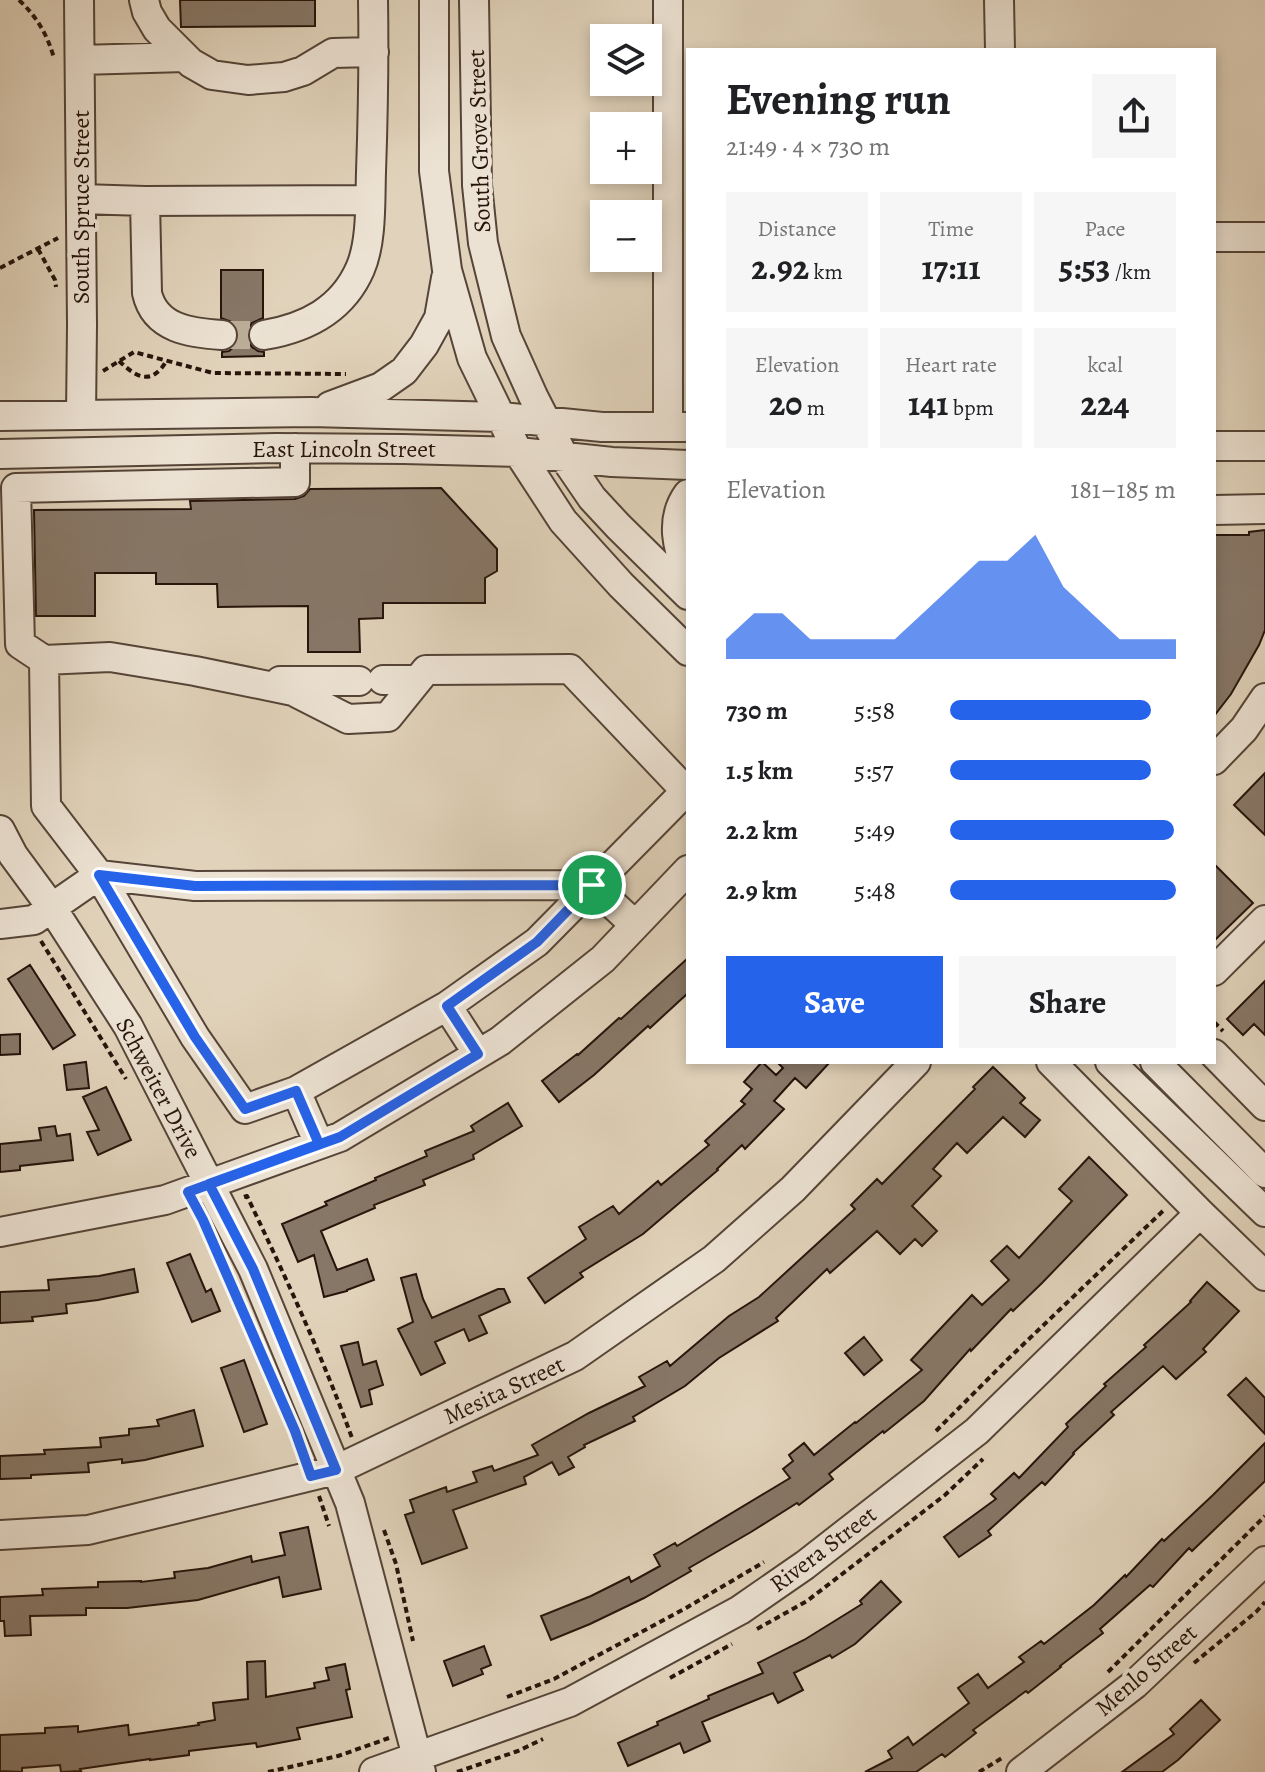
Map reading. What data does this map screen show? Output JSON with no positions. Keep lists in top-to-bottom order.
{
  "streets": {
    "street": [
      "South Grove Street",
      "South Spruce Street",
      "East Lincoln Street",
      "Schweiter Drive",
      "Mesita Street",
      "Rivera Street",
      "Menlo Street"
    ]
  },
  "crossings": [
    ["South Grove Street", "East Lincoln Street"],
    ["South Spruce Street", "East Lincoln Street"],
    ["Schweiter Drive", "Mesita Street"],
    ["Schweiter Drive", "Rivera Street"]
  ],
  "page": {
    "map_buttons": ["+", "−"],
    "heading": ["Evening run", "21:49 · 4 × 730 m"],
    "stats": [
      ["Distance", "2.92 km"],
      ["Time", "17:11"],
      ["Pace", "5:53 /km"],
      ["Elevation", "20 m"],
      ["Heart rate", "141 bpm"],
      ["kcal", "224"]
    ],
    "chart": ["Elevation", "181–185 m"],
    "list": [
      {
        "name": "730 m",
        "note": "5:58"
      },
      {
        "name": "1.5 km",
        "note": "5:57"
      },
      {
        "name": "2.2 km",
        "note": "5:49"
      },
      {
        "name": "2.9 km",
        "note": "5:48"
      }
    ],
    "buttons": ["Save", "Share"]
  }
}
